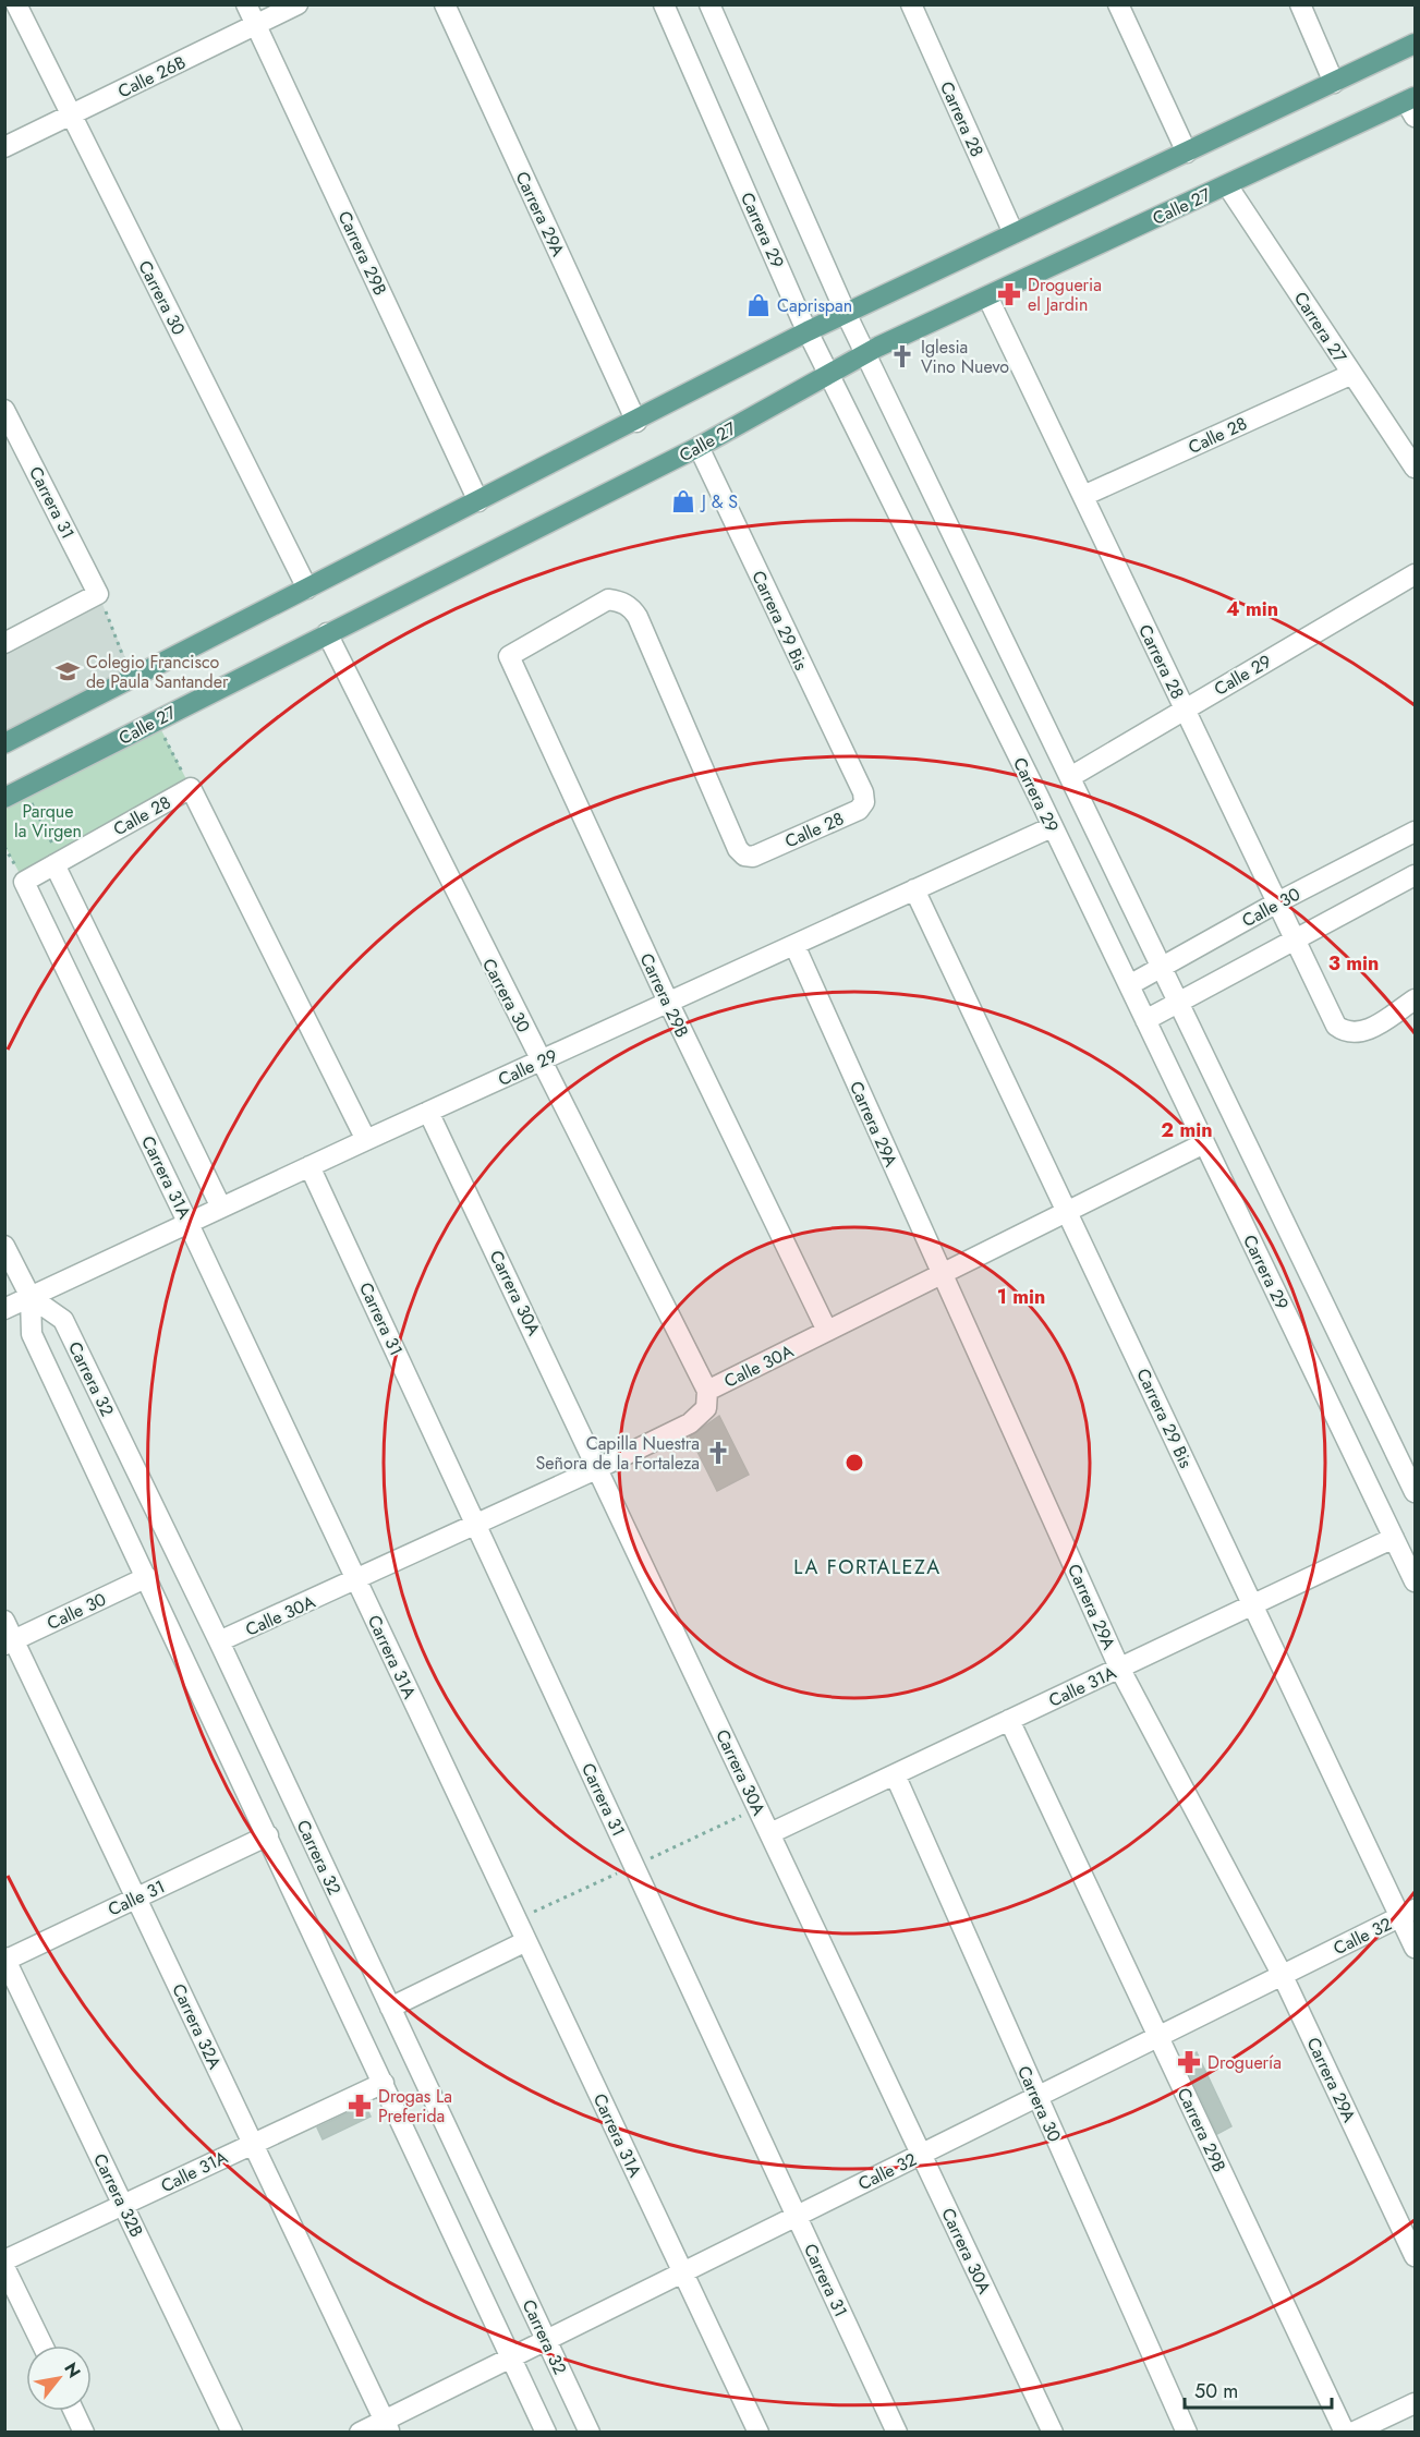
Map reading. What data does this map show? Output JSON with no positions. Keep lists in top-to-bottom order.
{
  "streets": {
    "main road": ["Calle 27"],
    "street": [
      "Calle 26B",
      "Carrera 28",
      "Carrera 29A",
      "Carrera 29",
      "Carrera 29B",
      "Carrera 30",
      "Carrera 27",
      "Calle 28",
      "Carrera 31",
      "Carrera 29 Bis",
      "Calle 29",
      "Calle 30",
      "Carrera 31A",
      "Carrera 30A",
      "Calle 30A",
      "Carrera 32",
      "Calle 31A",
      "Calle 31",
      "Calle 32",
      "Carrera 32A",
      "Carrera 32B"
    ]
  },
  "crossings": [
    ["Calle 26B", "Carrera 29B"],
    ["Calle 26B", "Carrera 30"],
    ["Carrera 28", "Calle 27"],
    ["Carrera 28", "Calle 28"],
    ["Carrera 28", "Calle 29"],
    ["Carrera 28", "Calle 30"],
    ["Calle 27", "Carrera 29"],
    ["Calle 27", "Carrera 30"],
    ["Calle 27", "Carrera 27"],
    ["Calle 27", "Carrera 29 Bis"],
    ["Carrera 29A", "Calle 29"],
    ["Carrera 29A", "Calle 30A"],
    ["Carrera 29A", "Calle 31A"],
    ["Carrera 29A", "Calle 32"],
    ["Carrera 29", "Calle 29"],
    ["Carrera 29", "Calle 30"],
    ["Carrera 29", "Calle 30A"],
    ["Carrera 29", "Calle 31A"],
    ["Carrera 29B", "Calle 28"],
    ["Carrera 29B", "Calle 29"],
    ["Carrera 29B", "Calle 30A"],
    ["Carrera 29B", "Calle 31A"],
    ["Carrera 29B", "Calle 32"],
    ["Carrera 30", "Calle 29"],
    ["Carrera 30", "Calle 30A"],
    ["Carrera 30", "Calle 31A"],
    ["Carrera 30", "Calle 32"],
    ["Carrera 27", "Calle 28"],
    ["Calle 28", "Carrera 29 Bis"],
    ["Calle 28", "Calle 29"],
    ["Calle 28", "Carrera 31A"],
    ["Carrera 31", "Calle 29"],
    ["Carrera 31", "Calle 30A"],
    ["Carrera 31", "Calle 32"],
    ["Carrera 29 Bis", "Calle 29"],
    ["Carrera 29 Bis", "Calle 30A"],
    ["Carrera 29 Bis", "Calle 31A"],
    ["Carrera 29 Bis", "Calle 32"],
    ["Calle 29", "Carrera 31A"],
    ["Calle 29", "Carrera 30A"],
    ["Calle 29", "Carrera 32"],
    ["Calle 30", "Carrera 32"],
    ["Calle 30", "Carrera 32A"],
    ["Carrera 31A", "Calle 30A"],
    ["Carrera 31A", "Calle 32"],
    ["Carrera 30A", "Calle 30A"],
    ["Carrera 30A", "Calle 31A"],
    ["Carrera 30A", "Calle 32"],
    ["Calle 30A", "Carrera 32"],
    ["Carrera 32", "Calle 31A"],
    ["Carrera 32", "Calle 31"],
    ["Carrera 32", "Calle 32"],
    ["Calle 31A", "Carrera 32A"],
    ["Calle 31A", "Carrera 32B"],
    ["Calle 31", "Carrera 32A"],
    ["Calle 31", "Carrera 32B"],
    ["Calle 32", "Carrera 32A"]
  ],
  "districts": ["LA FORTALEZA"],
  "parks": ["Parque la Virgen"],
  "places": {
    "pharmacy": ["Drogueria el Jardin", "Droguería", "Drogas La Preferida"],
    "shop": ["Caprispan", "J & S"],
    "church": ["Iglesia Vino Nuevo", "Capilla Nuestra Señora de la Fortaleza"],
    "school or university": ["Colegio Francisco de Paula Santander"]
  },
  "scale_bar": "50 m",
  "north": "top right",
  "rings": [
    "4 min",
    "3 min",
    "2 min",
    "1 min"
  ]
}
